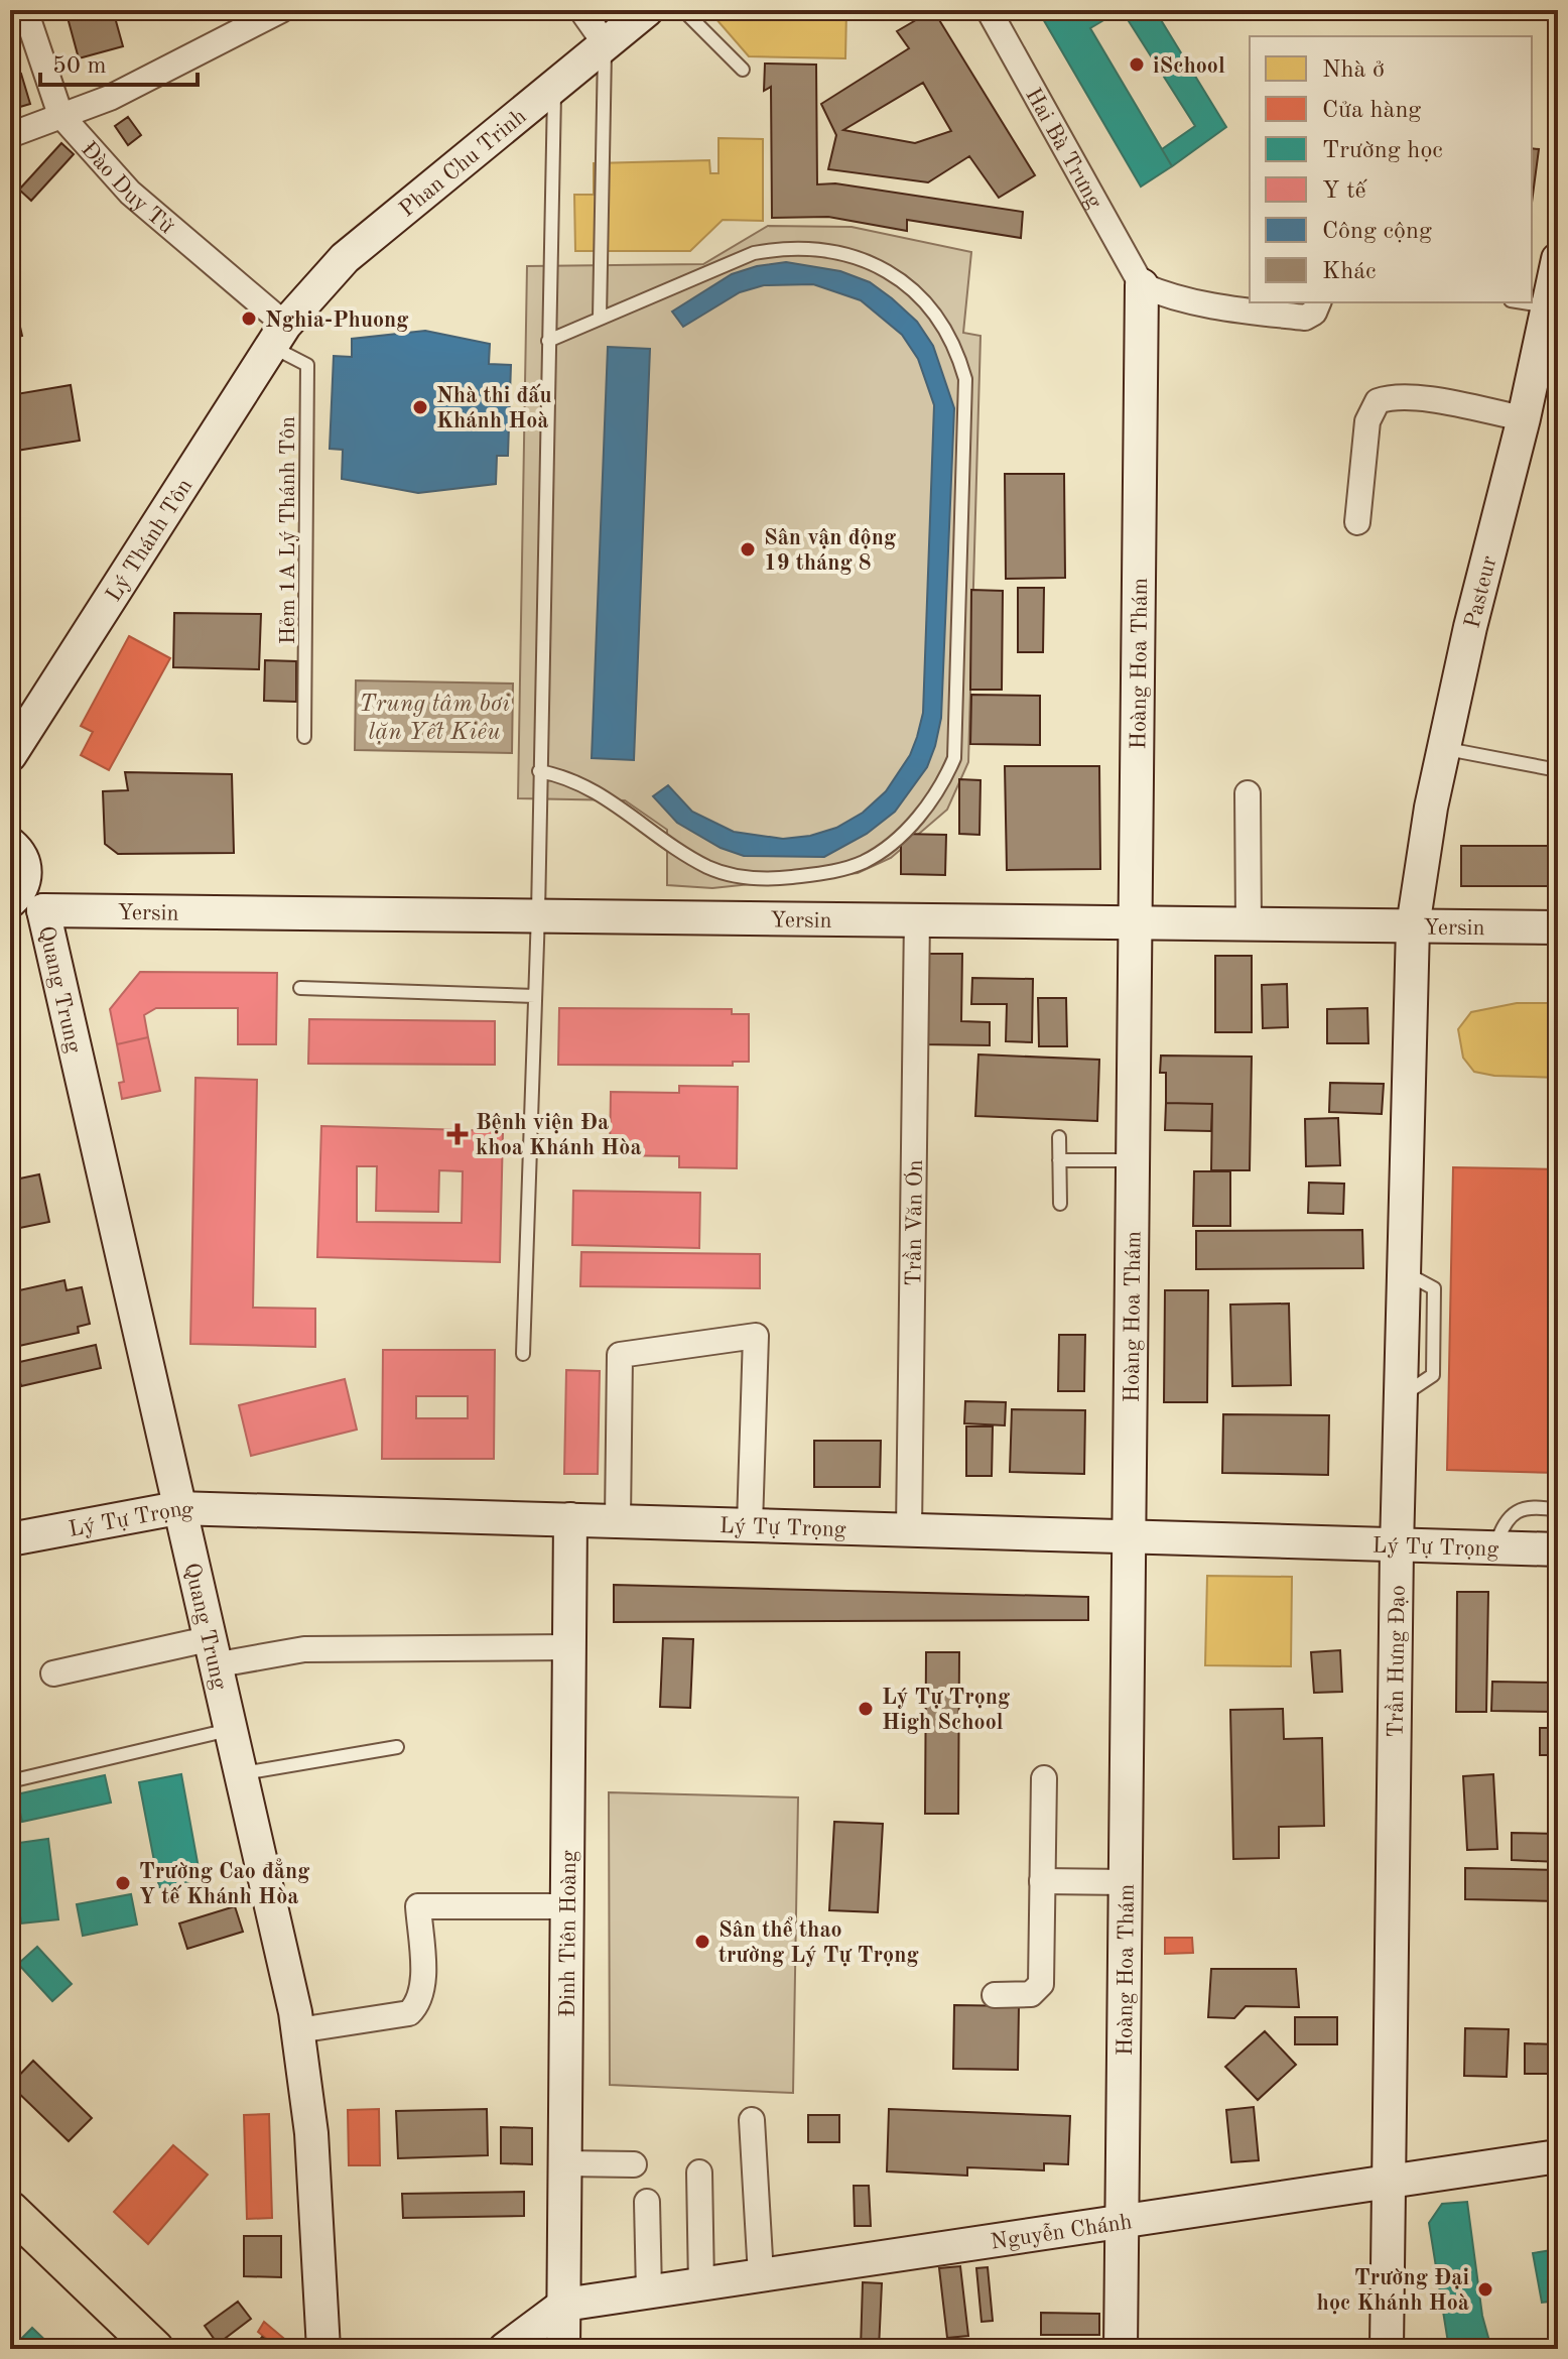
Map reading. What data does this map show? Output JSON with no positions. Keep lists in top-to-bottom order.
{
  "streets": {
    "street": [
      "Hai Bà Trưng",
      "Phan Chu Trinh",
      "Đào Duy Từ",
      "Lý Thánh Tôn",
      "Pasteur",
      "Hoàng Hoa Thám",
      "Yersin",
      "Quang Trung",
      "Trần Văn Ơn",
      "Lý Tự Trọng",
      "Trần Hưng Đạo",
      "Đinh Tiên Hoàng",
      "Nguyễn Chánh"
    ],
    "lane": ["Hẻm 1A Lý Thánh Tôn"]
  },
  "crossings": [
    ["Hai Bà Trưng", "Hoàng Hoa Thám"],
    ["Phan Chu Trinh", "Đào Duy Từ"],
    ["Phan Chu Trinh", "Hẻm 1A Lý Thánh Tôn"],
    ["Phan Chu Trinh", "Lý Thánh Tôn"],
    ["Đào Duy Từ", "Hẻm 1A Lý Thánh Tôn"],
    ["Đào Duy Từ", "Lý Thánh Tôn"],
    ["Hẻm 1A Lý Thánh Tôn", "Lý Thánh Tôn"],
    ["Pasteur", "Yersin"],
    ["Pasteur", "Trần Hưng Đạo"],
    ["Hoàng Hoa Thám", "Yersin"],
    ["Hoàng Hoa Thám", "Lý Tự Trọng"],
    ["Hoàng Hoa Thám", "Nguyễn Chánh"],
    ["Yersin", "Quang Trung"],
    ["Yersin", "Trần Văn Ơn"],
    ["Yersin", "Trần Hưng Đạo"],
    ["Quang Trung", "Lý Tự Trọng"],
    ["Trần Văn Ơn", "Lý Tự Trọng"],
    ["Lý Tự Trọng", "Trần Hưng Đạo"],
    ["Lý Tự Trọng", "Đinh Tiên Hoàng"],
    ["Trần Hưng Đạo", "Nguyễn Chánh"],
    ["Đinh Tiên Hoàng", "Nguyễn Chánh"]
  ],
  "water": ["Trung tâm bơi lặn Yết Kiêu"],
  "places": {
    "other": [
      "iSchool",
      "Nghia-Phuong",
      "Nhà thi đấu Khánh Hoà",
      "Sân vận động 19 tháng 8",
      "Lý Tự Trọng High School",
      "Trường Cao đẳng Y tế Khánh Hòa",
      "Sân thể thao trường Lý Tự Trọng",
      "Trường Đại học Khánh Hoà"
    ],
    "health": ["Bệnh viện Đa khoa Khánh Hòa"]
  },
  "legend": [
    "Nhà ở",
    "Cửa hàng",
    "Trường học",
    "Y tế",
    "Công cộng",
    "Khác"
  ],
  "scale_bar": "50 m"
}
